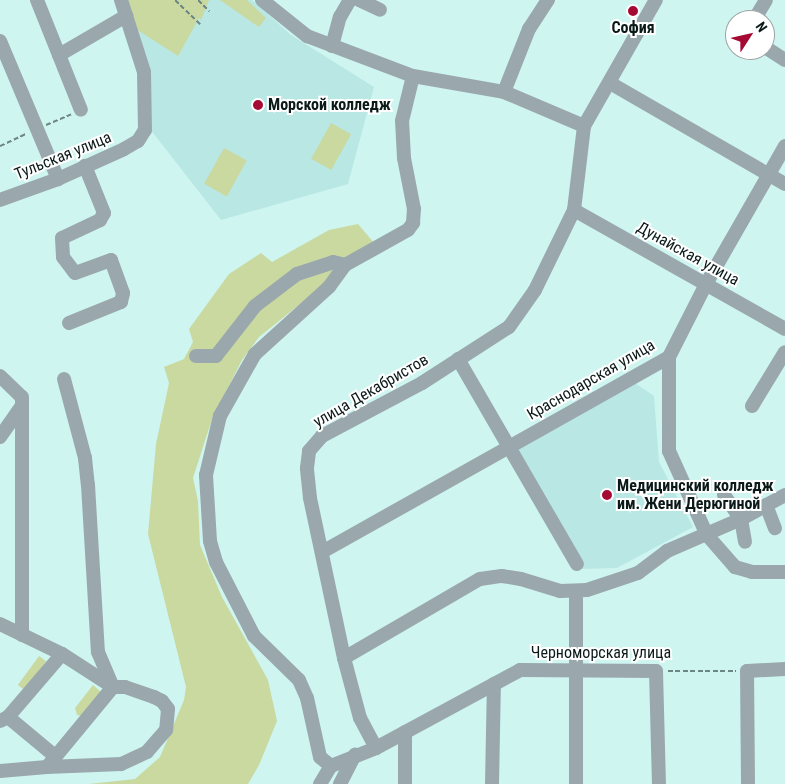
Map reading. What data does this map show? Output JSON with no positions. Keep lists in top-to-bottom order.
{
  "streets": {
    "street": [
      "Тульская улица",
      "Дунайская улица",
      "Краснодарская улица",
      "улица Декабристов",
      "Черноморская улица"
    ]
  },
  "crossings": [
    ["Дунайская улица", "Краснодарская улица"],
    ["Дунайская улица", "улица Декабристов"],
    ["Краснодарская улица", "улица Декабристов"],
    ["улица Декабристов", "Черноморская улица"]
  ],
  "places": ["София", "Морской колледж", "Медицинский колледж им. Жени Дерюгиной"],
  "north": "top right"
}
